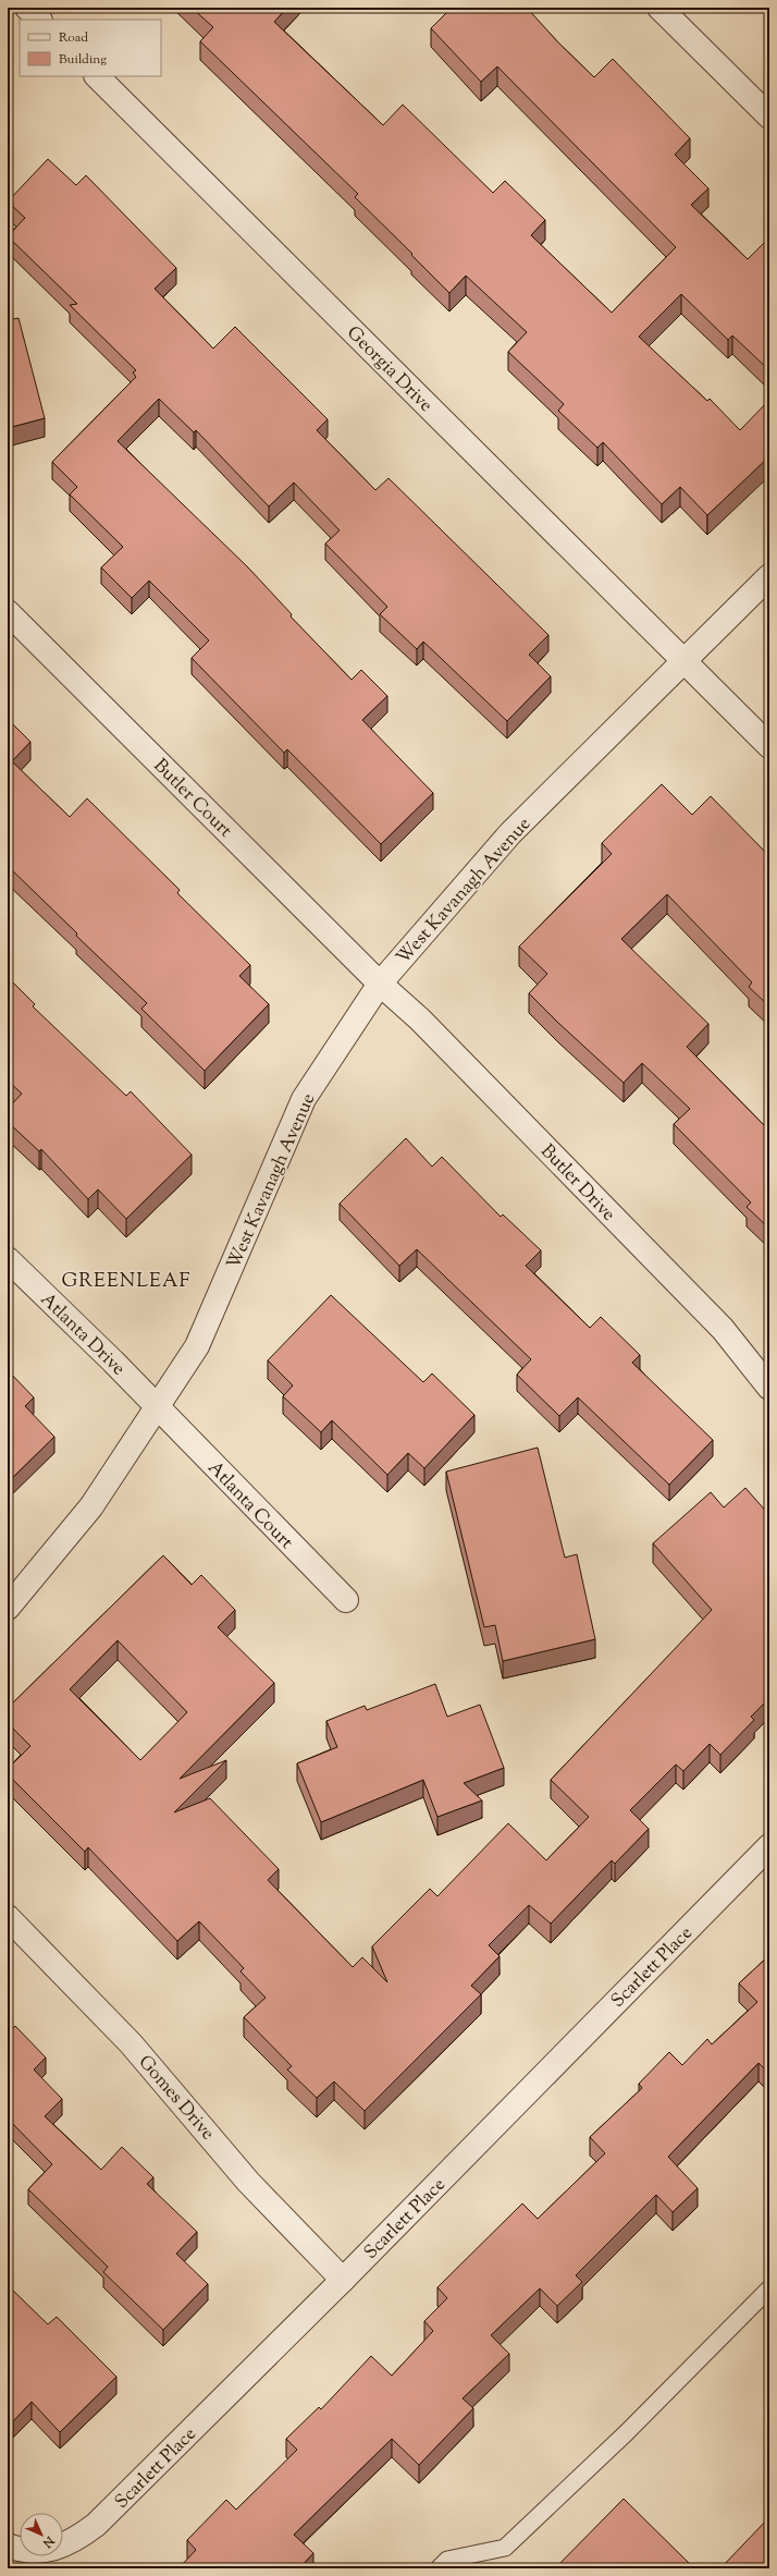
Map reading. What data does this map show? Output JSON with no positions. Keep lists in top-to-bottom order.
{
  "streets": {
    "street": [
      "Georgia Drive",
      "Butler Court",
      "West Kavanagh Avenue",
      "Butler Drive",
      "Atlanta Drive",
      "Atlanta Court",
      "Scarlett Place",
      "Gomes Drive"
    ]
  },
  "crossings": [
    ["Georgia Drive", "West Kavanagh Avenue"],
    ["Butler Court", "West Kavanagh Avenue"],
    ["Butler Court", "Butler Drive"],
    ["West Kavanagh Avenue", "Butler Drive"],
    ["West Kavanagh Avenue", "Atlanta Drive"],
    ["West Kavanagh Avenue", "Atlanta Court"],
    ["Atlanta Drive", "Atlanta Court"],
    ["Scarlett Place", "Gomes Drive"]
  ],
  "districts": ["GREENLEAF"],
  "legend": ["Road", "Building"],
  "north": "bottom right"
}
